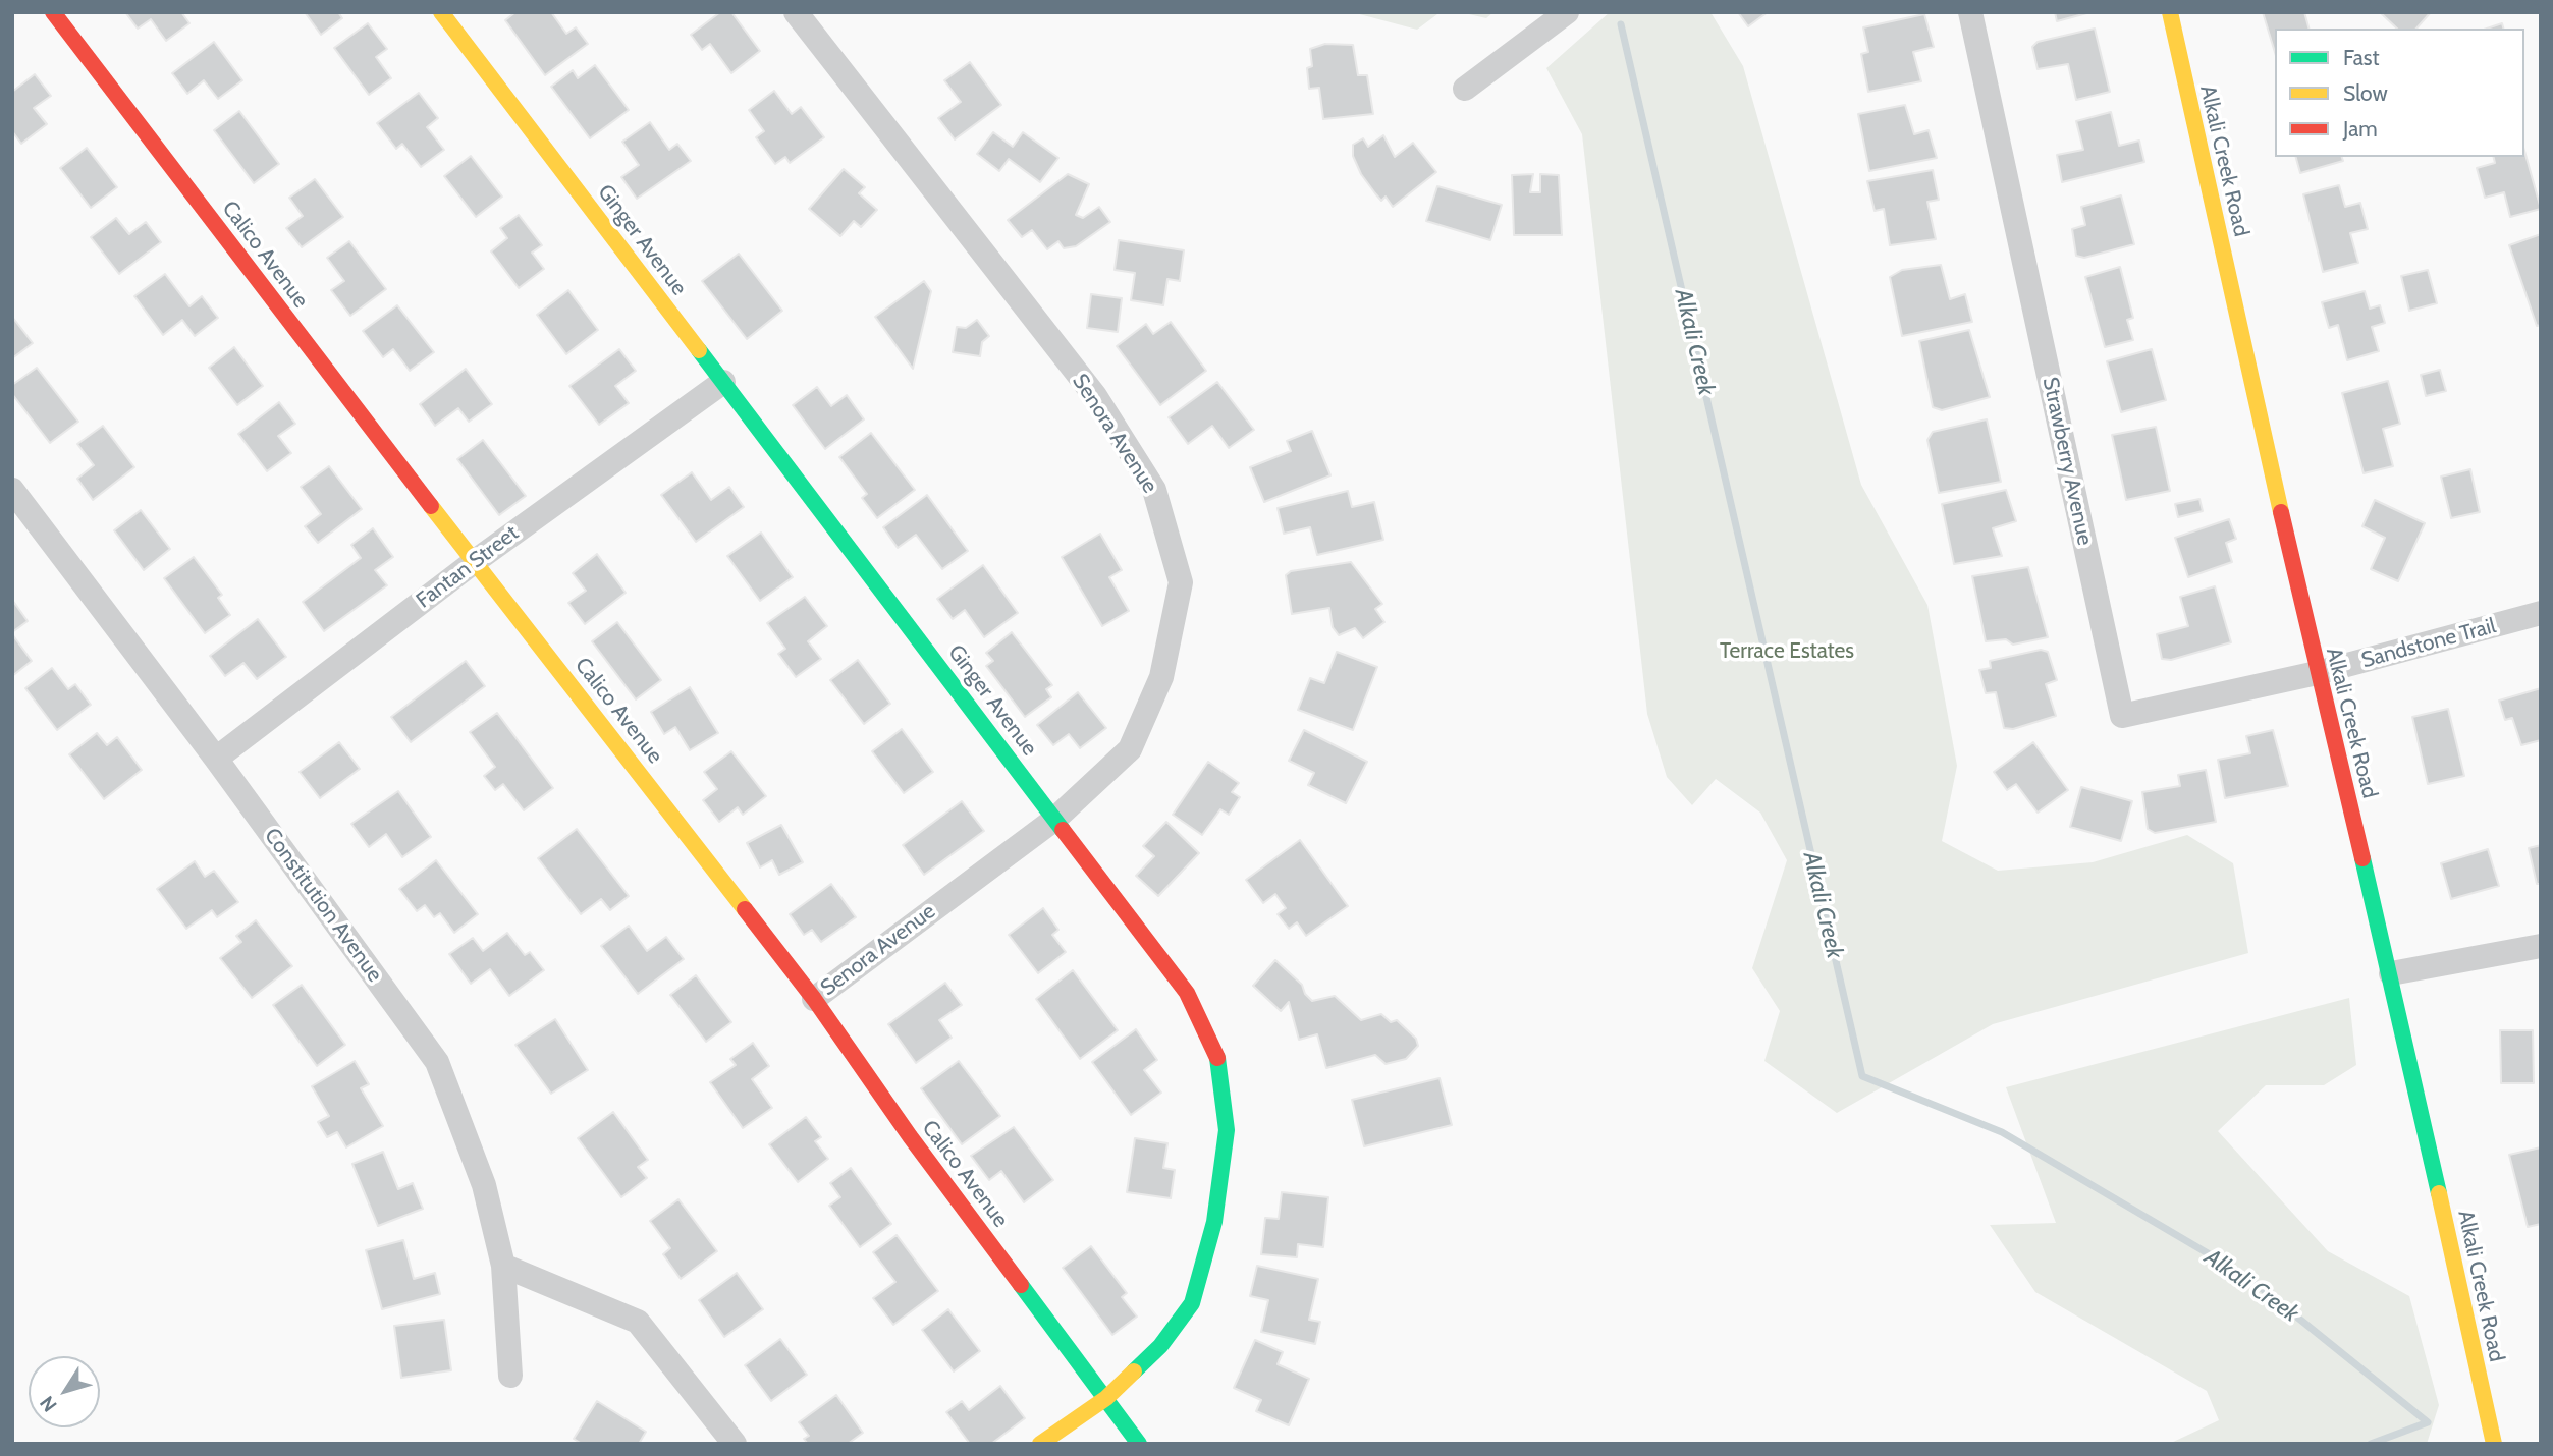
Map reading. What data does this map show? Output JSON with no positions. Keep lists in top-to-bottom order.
{
  "streets": {
    "street": [
      "Alkali Creek Road",
      "Ginger Avenue",
      "Calico Avenue",
      "Senora Avenue",
      "Strawberry Avenue",
      "Fantan Street",
      "Sandstone Trail",
      "Constitution Avenue"
    ]
  },
  "crossings": [
    ["Alkali Creek Road", "Strawberry Avenue"],
    ["Alkali Creek Road", "Sandstone Trail"],
    ["Ginger Avenue", "Calico Avenue"],
    ["Ginger Avenue", "Senora Avenue"],
    ["Ginger Avenue", "Fantan Street"],
    ["Calico Avenue", "Senora Avenue"],
    ["Calico Avenue", "Fantan Street"],
    ["Strawberry Avenue", "Sandstone Trail"],
    ["Fantan Street", "Constitution Avenue"]
  ],
  "water": ["Alkali Creek"],
  "parks": ["Terrace Estates"],
  "legend": ["Fast", "Slow", "Jam"],
  "north": "bottom left"
}
